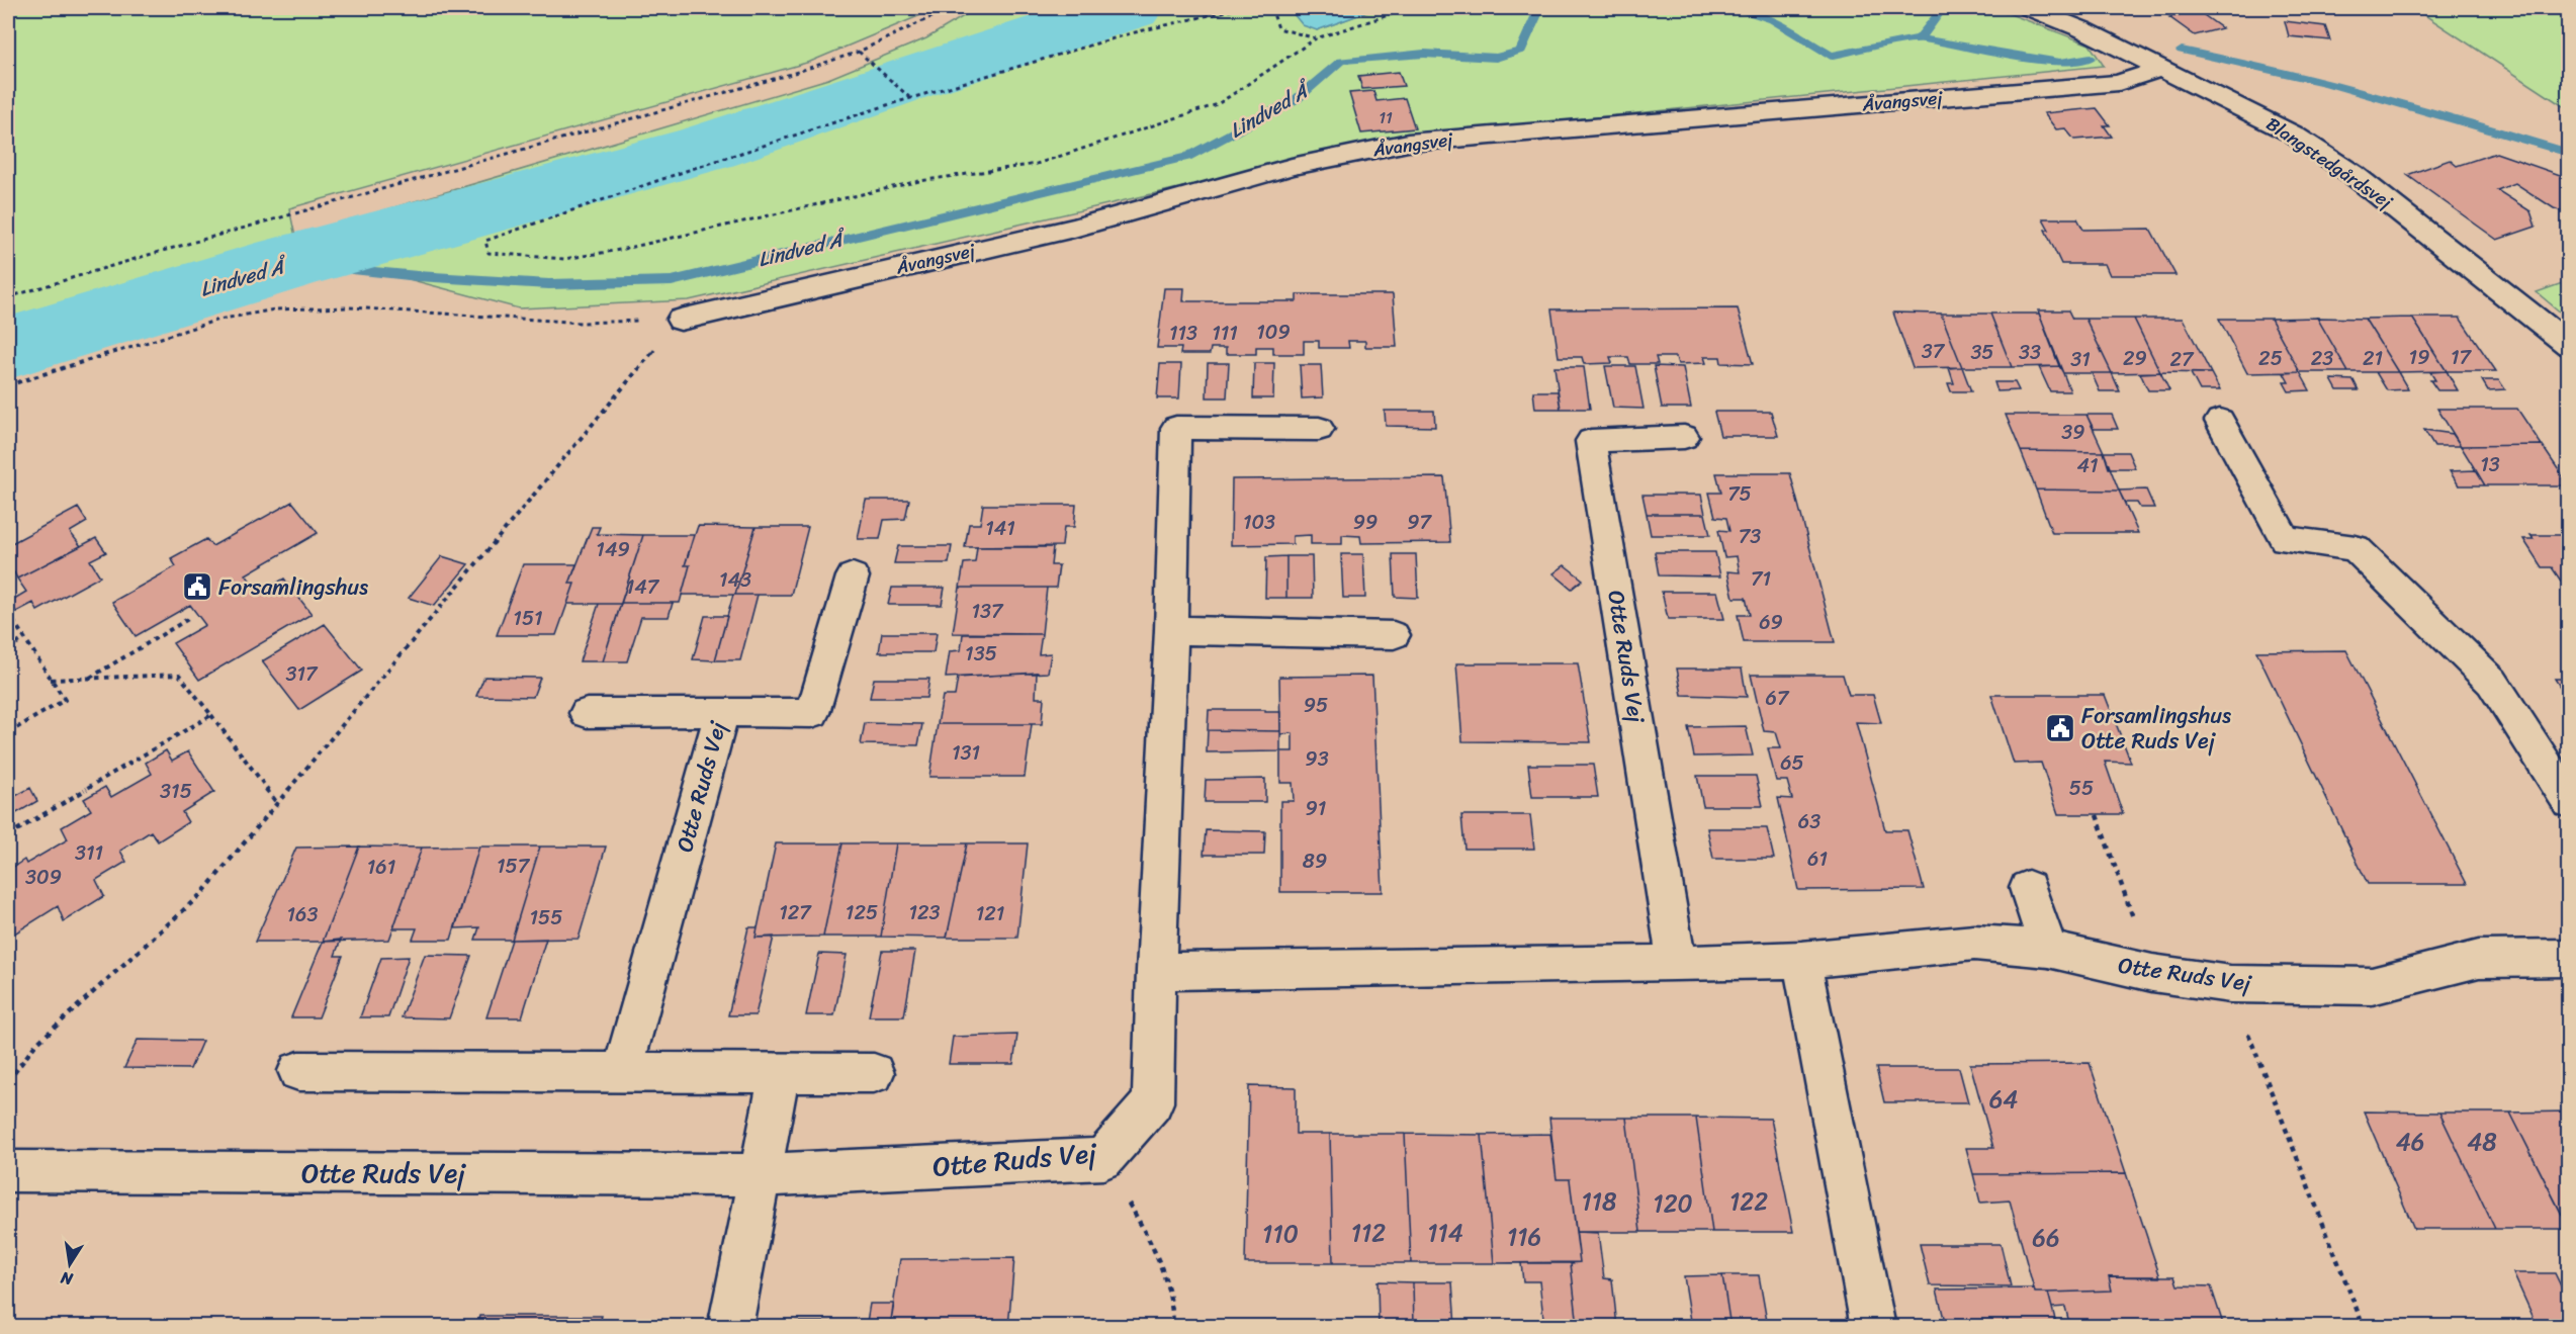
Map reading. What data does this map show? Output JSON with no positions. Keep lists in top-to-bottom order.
{
  "streets": {
    "street": ["Åvangsvej", "Blangstedgårdsvej", "Otte Ruds Vej"]
  },
  "crossings": [
    ["Åvangsvej", "Blangstedgårdsvej"]
  ],
  "water": ["Lindved Å"],
  "places": {
    "public building": ["Forsamlingshus", "Forsamlingshus Otte Ruds Vej"]
  },
  "house_numbers": [
    "11",
    "109",
    "113",
    "111",
    "37",
    "35",
    "33",
    "19",
    "17",
    "29",
    "25",
    "23",
    "21",
    "31",
    "27",
    "39",
    "13",
    "41",
    "75",
    "103",
    "99",
    "97",
    "141",
    "73",
    "149",
    "71",
    "143",
    "147",
    "137",
    "151",
    "69",
    "135",
    "317",
    "67",
    "95",
    "131",
    "93",
    "65",
    "55",
    "315",
    "91",
    "63",
    "311",
    "61",
    "89",
    "157",
    "161",
    "309",
    "127",
    "125",
    "123",
    "121",
    "163",
    "155",
    "64",
    "46",
    "48",
    "118",
    "122",
    "120",
    "112",
    "114",
    "110",
    "116",
    "66"
  ],
  "north": "bottom"
}
